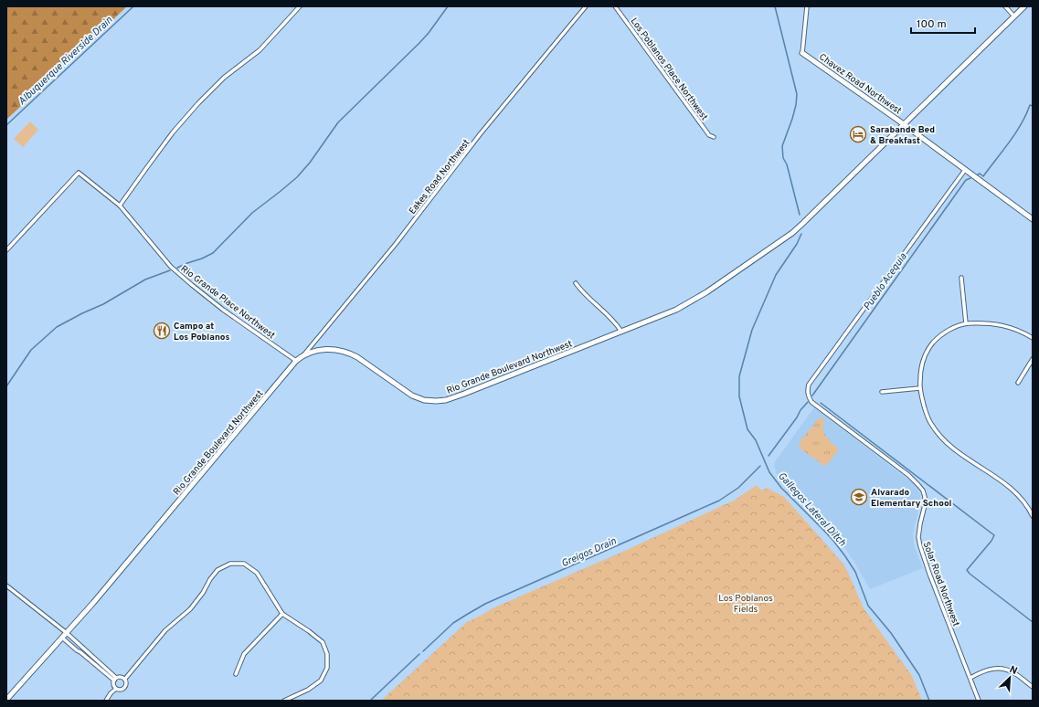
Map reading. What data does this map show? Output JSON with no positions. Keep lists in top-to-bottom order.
{
  "streets": {
    "street": [
      "Los Poblanos Place Northwest",
      "Chavez Road Northwest",
      "Eakes Road Northwest",
      "Rio Grande Place Northwest",
      "Rio Grande Boulevard Northwest",
      "Solar Road Northwest"
    ]
  },
  "crossings": [
    ["Chavez Road Northwest", "Rio Grande Boulevard Northwest"],
    ["Chavez Road Northwest", "Solar Road Northwest"],
    ["Eakes Road Northwest", "Rio Grande Boulevard Northwest"],
    ["Rio Grande Place Northwest", "Rio Grande Boulevard Northwest"]
  ],
  "water": [
    "Albuquerque Riverside Drain",
    "Pueblo Acequia",
    "Gallegos Lateral Ditch",
    "Greigos Drain"
  ],
  "parks": ["Los Poblanos Fields"],
  "places": {
    "hotel": ["Sarabande Bed & Breakfast"],
    "restaurant": ["Campo at Los Poblanos"],
    "school or university": ["Alvarado Elementary School"]
  },
  "scale_bar": "100 m",
  "north": "top right"
}
